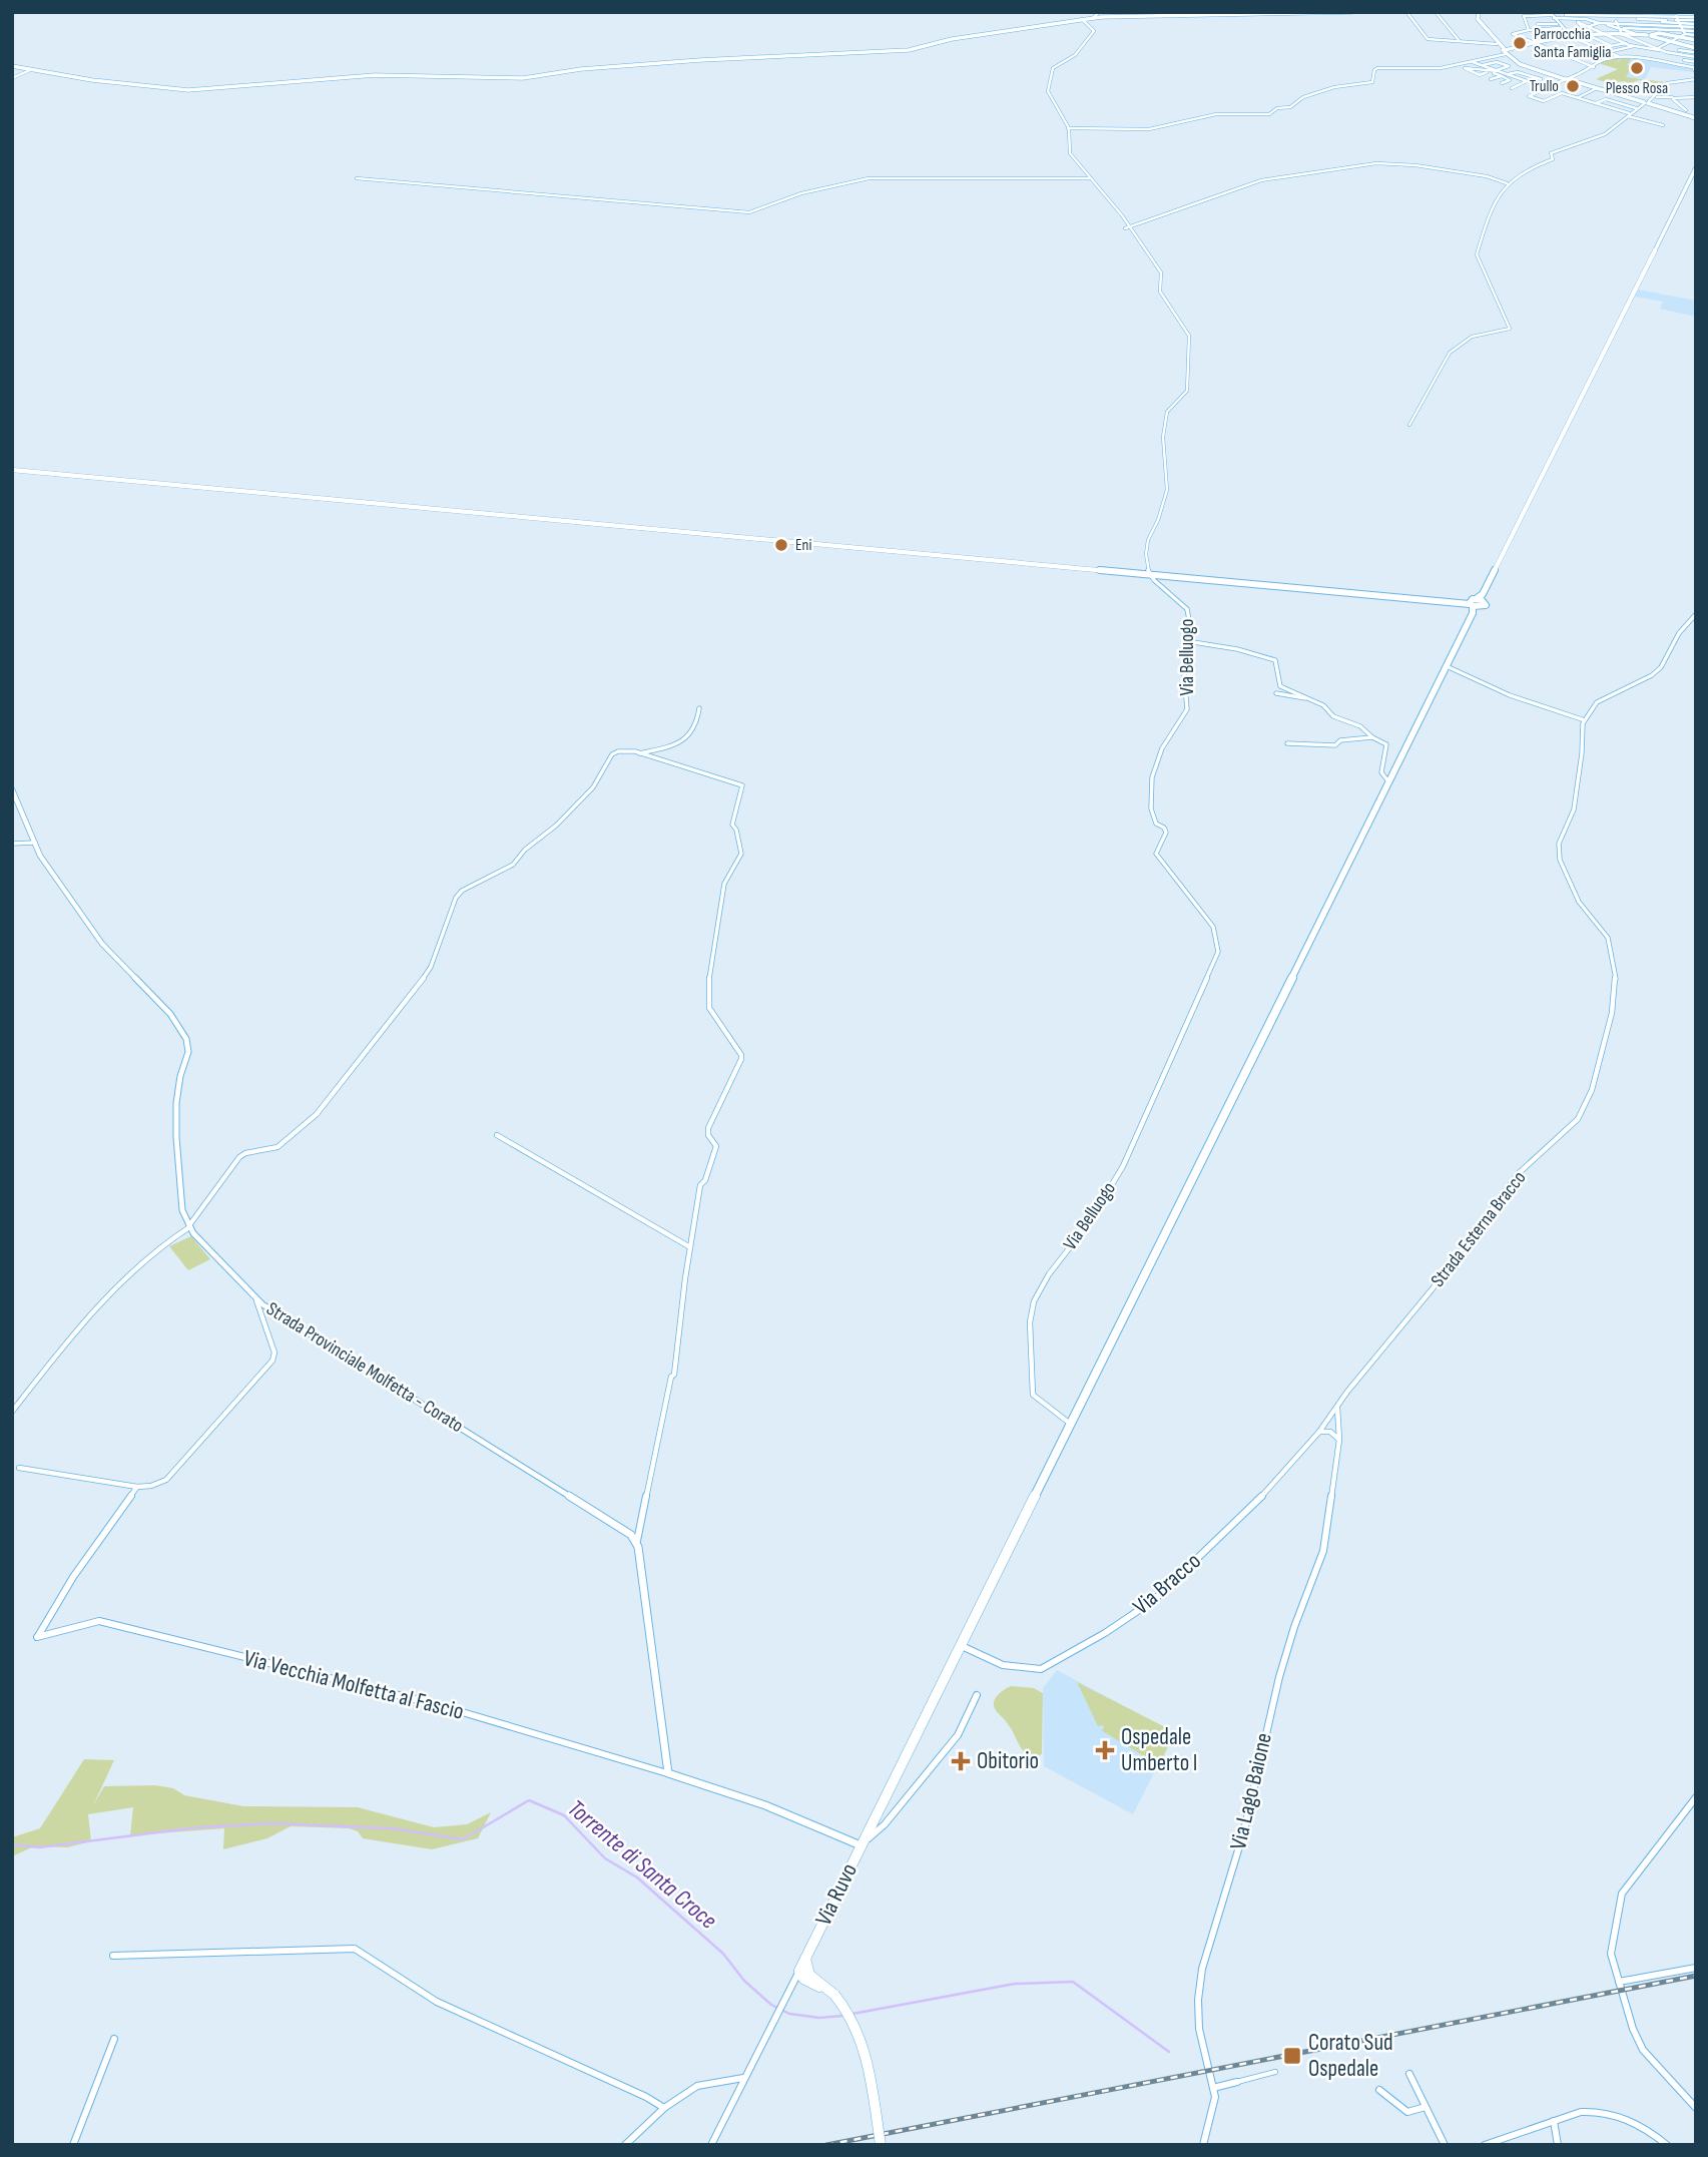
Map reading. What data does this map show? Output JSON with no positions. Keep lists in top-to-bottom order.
{
  "streets": {
    "main road": ["Via Ruvo"],
    "street": [
      "Via Belluogo",
      "Strada Esterna Bracco",
      "Strada Provinciale Molfetta - Corato",
      "Via Bracco",
      "Via Vecchia Molfetta al Fascio",
      "Via Lago Baione"
    ]
  },
  "crossings": [
    ["Via Belluogo", "Via Ruvo"],
    ["Strada Esterna Bracco", "Via Bracco"],
    ["Via Bracco", "Via Ruvo"]
  ],
  "water": ["Torrente di Santa Croce"],
  "places": {
    "other": [
      "Parrocchia Santa Famiglia",
      "Plesso Rosa",
      "Trullo",
      "Eni"
    ],
    "health": ["Ospedale Umberto I", "Obitorio"],
    "transit": ["Corato Sud Ospedale"]
  }
}
